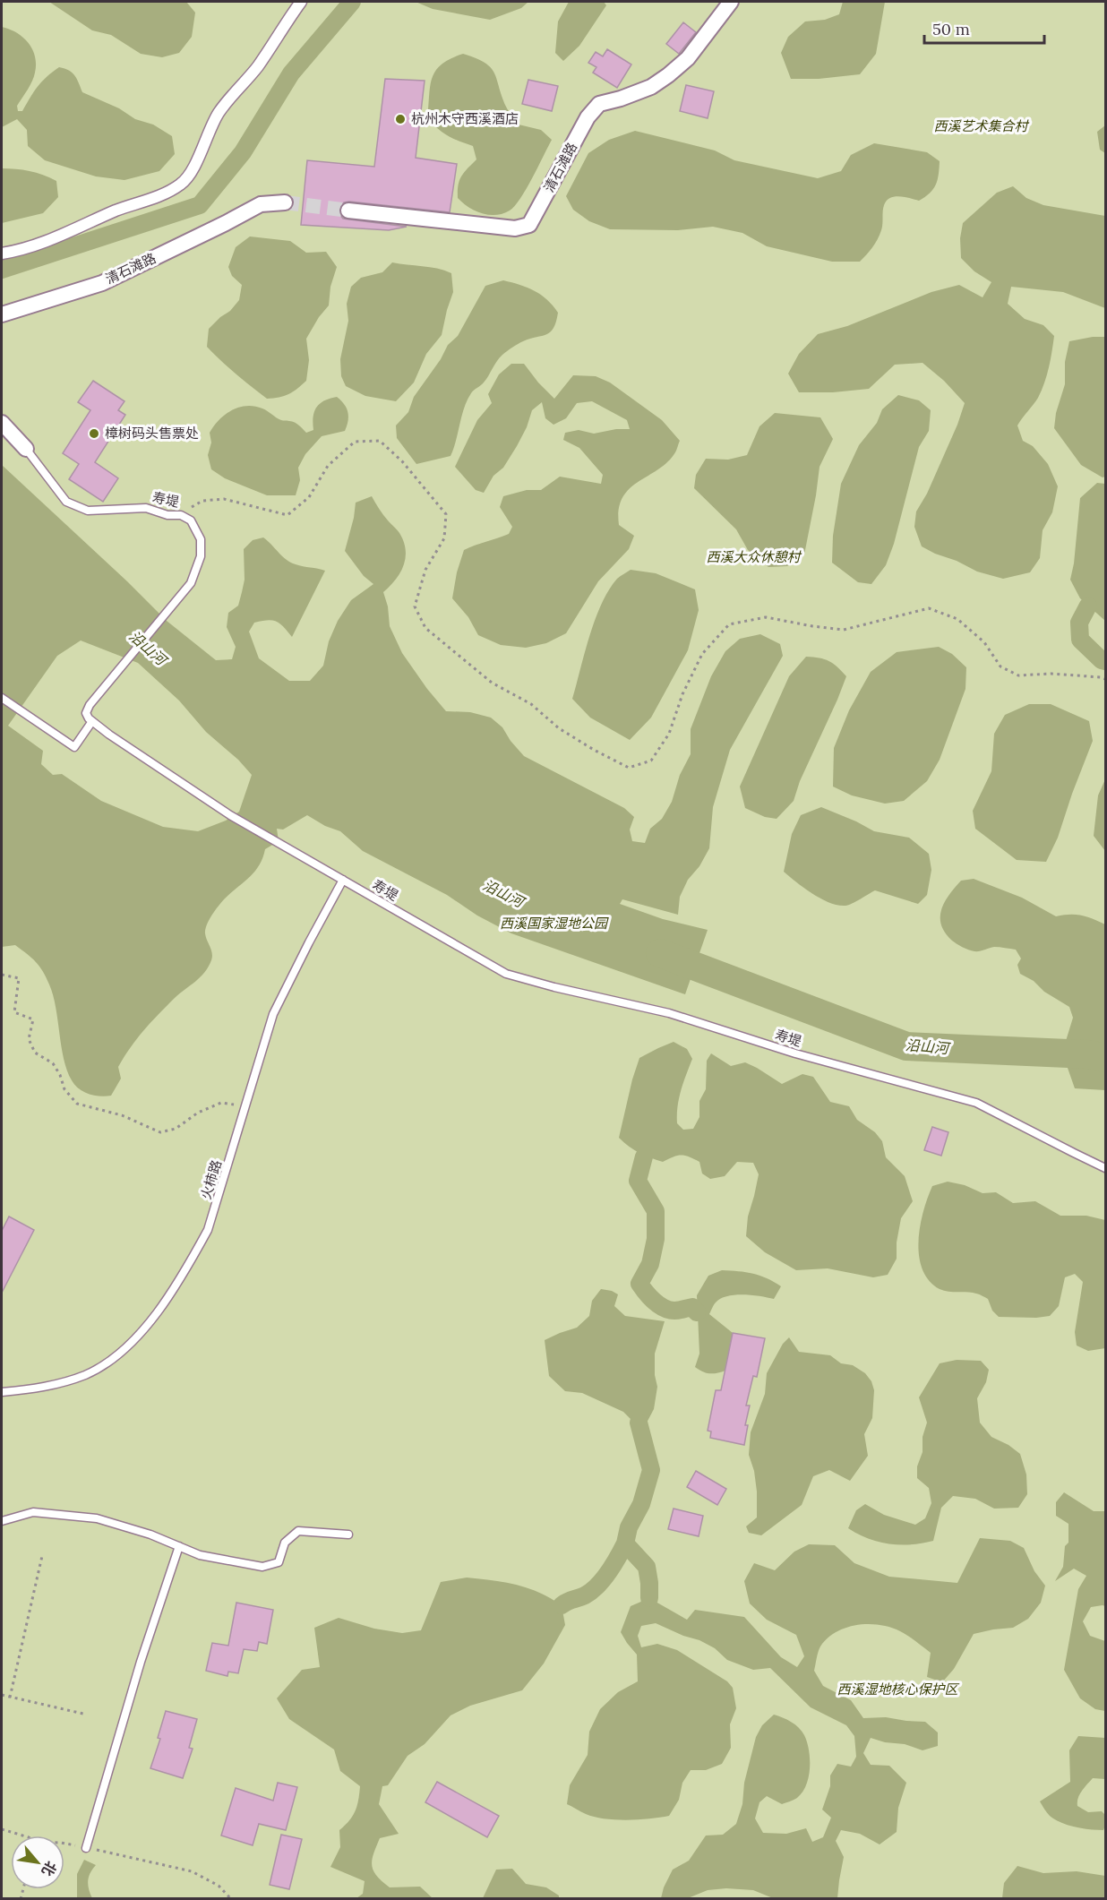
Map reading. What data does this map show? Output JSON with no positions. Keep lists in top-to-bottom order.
{
  "streets": {
    "street": ["清石滩路"],
    "lane": ["寿堤", "火柿路"]
  },
  "crossings": [
    ["寿堤", "火柿路"]
  ],
  "water": ["沿山河"],
  "parks": [
    "西溪艺术集合村",
    "西溪大众休憩村",
    "西溪国家湿地公园",
    "西溪湿地核心保护区"
  ],
  "places": ["杭州木守西溪酒店", "樟树码头售票处"],
  "scale_bar": "50 m",
  "north": "bottom right"
}
